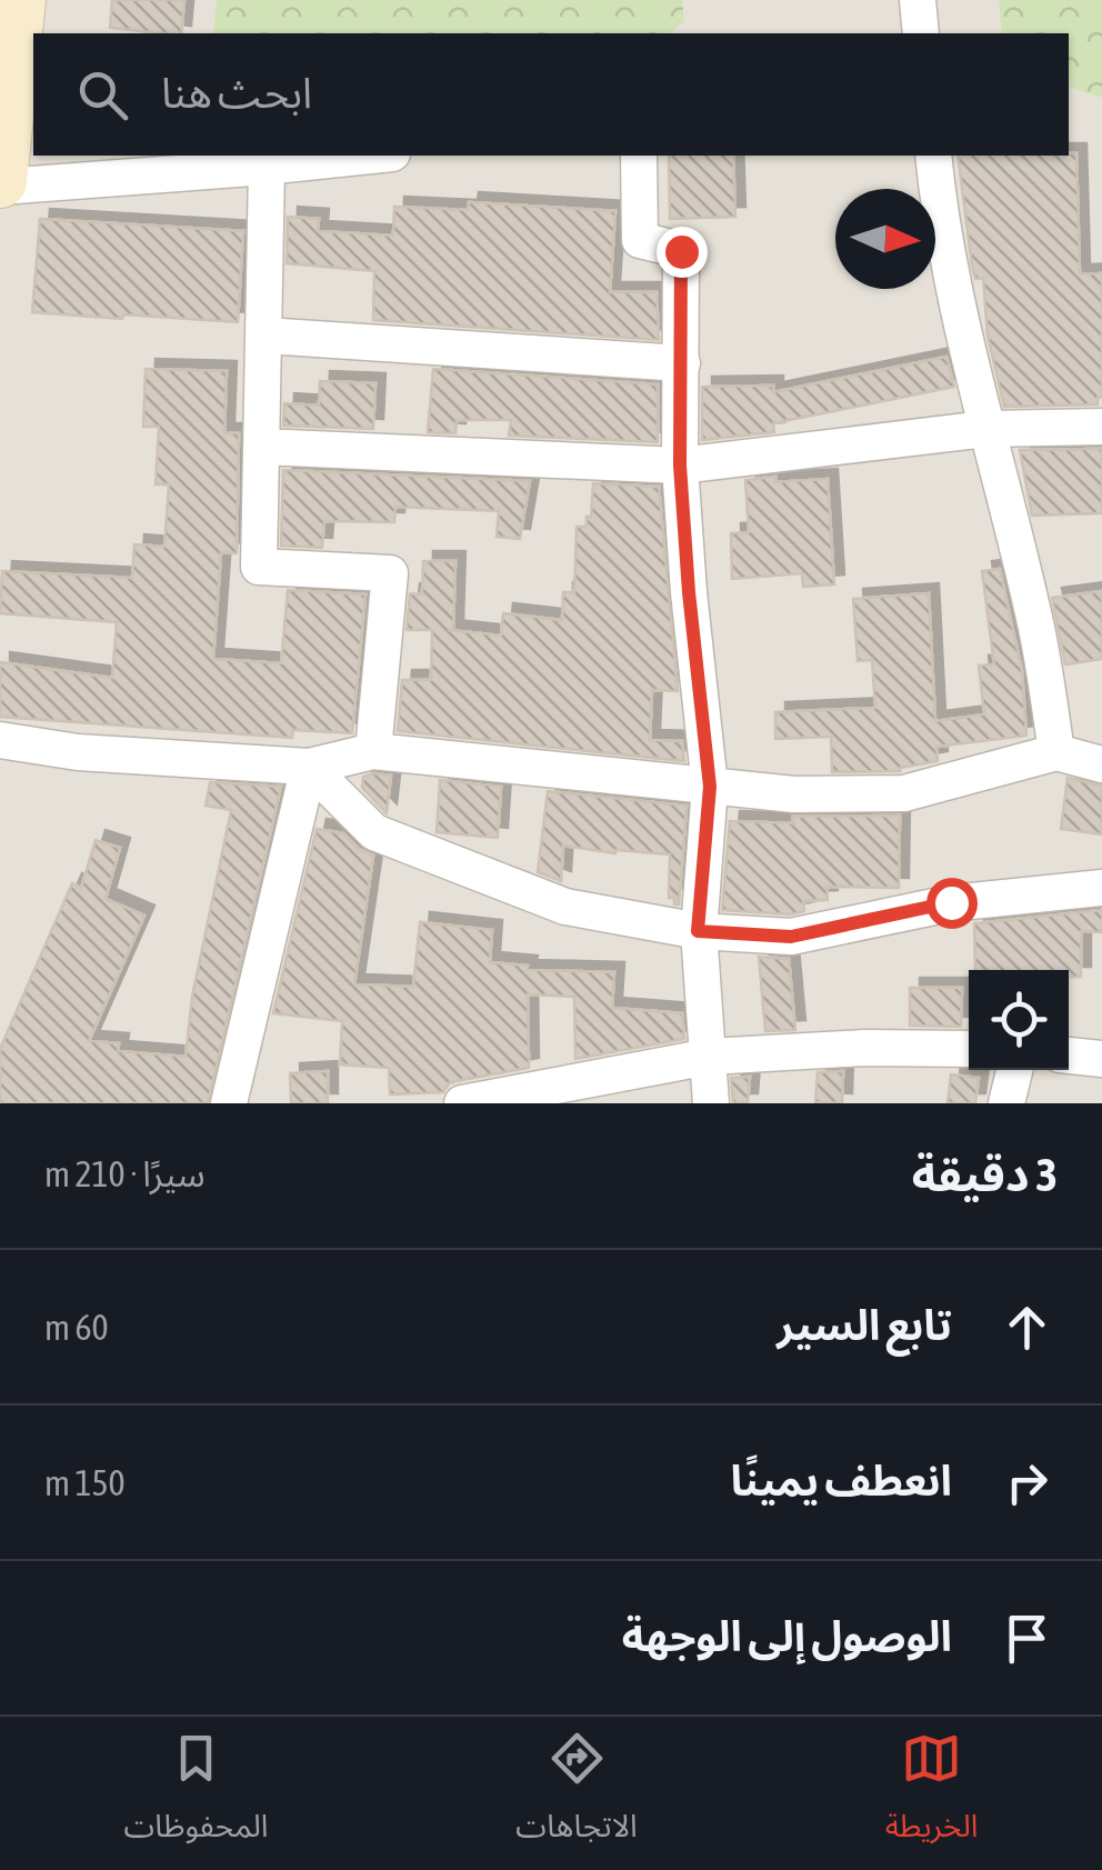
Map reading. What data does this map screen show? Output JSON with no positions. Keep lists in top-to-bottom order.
{
  "north": "right",
  "page": {
    "search": "ابحث هنا",
    "heading": ["3 دقيقة", "سيرًا · 210 m"],
    "list": [
      ["تابع السير", "60 m"],
      ["انعطف يمينًا", "150 m"],
      "الوصول إلى الوجهة"
    ],
    "nav": ["الخريطة", "الاتجاهات", "المحفوظات"]
  }
}
